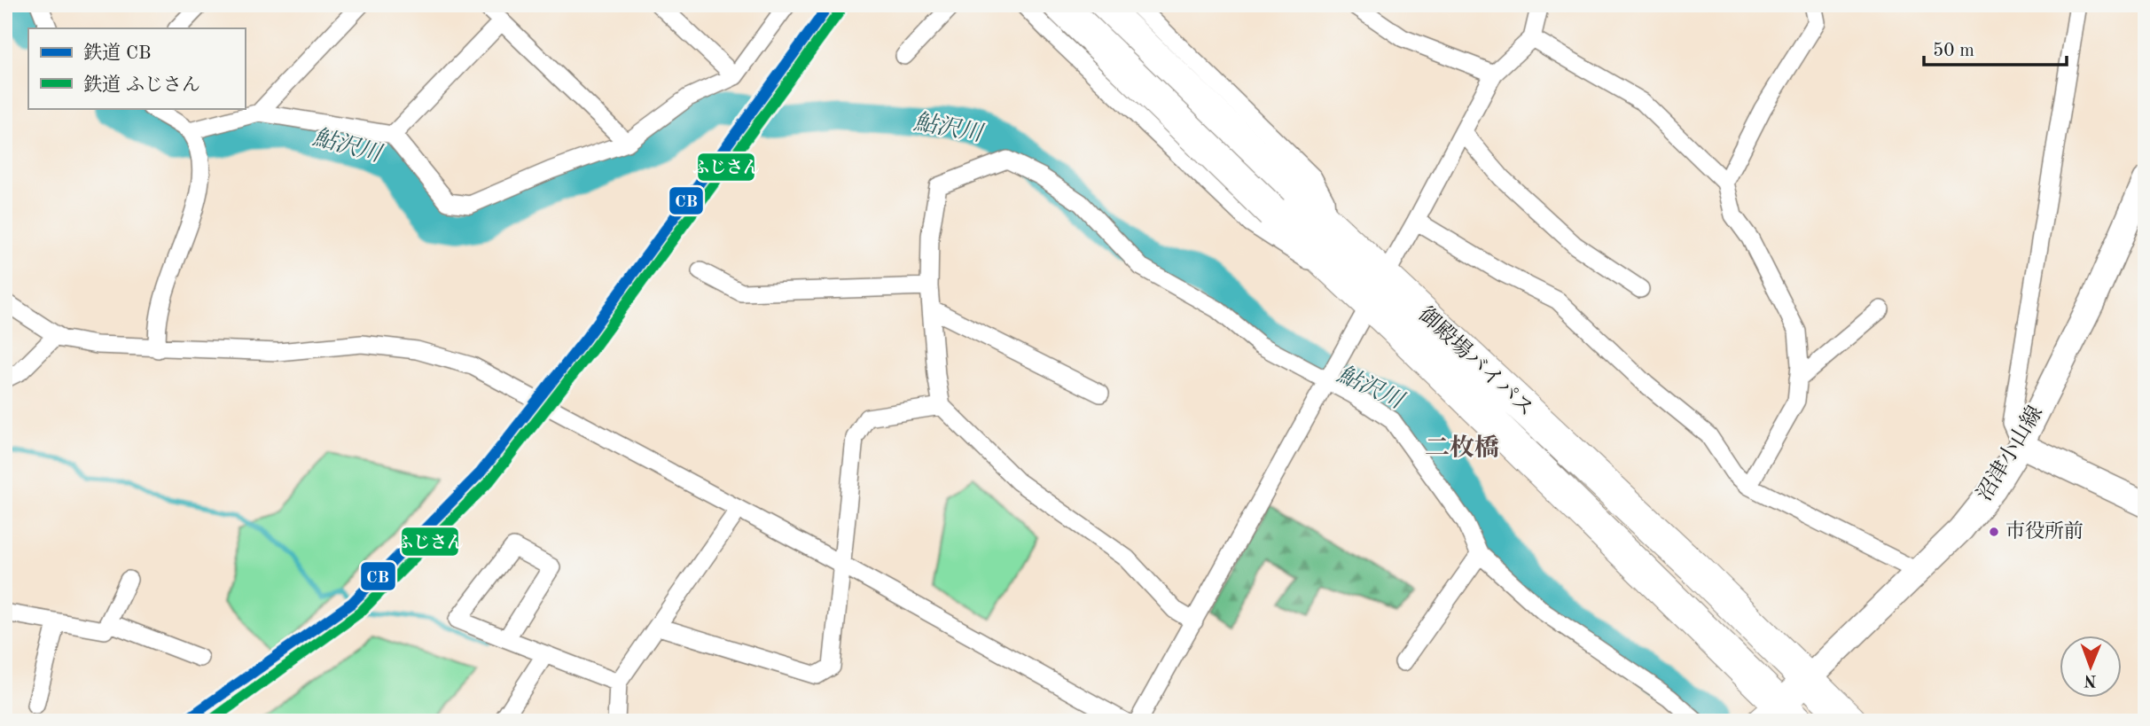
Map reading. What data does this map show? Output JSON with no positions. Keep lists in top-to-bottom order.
{
  "streets": {
    "highway": ["御殿場バイパス"],
    "main road": ["沼津小山線"]
  },
  "crossings": [
    ["御殿場バイパス", "沼津小山線"]
  ],
  "districts": ["二枚橋"],
  "water": ["鮎沢川"],
  "places": ["市役所前"],
  "lines": ["rail line CB", "rail line ふじさん"],
  "legend": ["鉄道 CB", "鉄道 ふじさん"],
  "scale_bar": "50 m",
  "north": "bottom"
}
